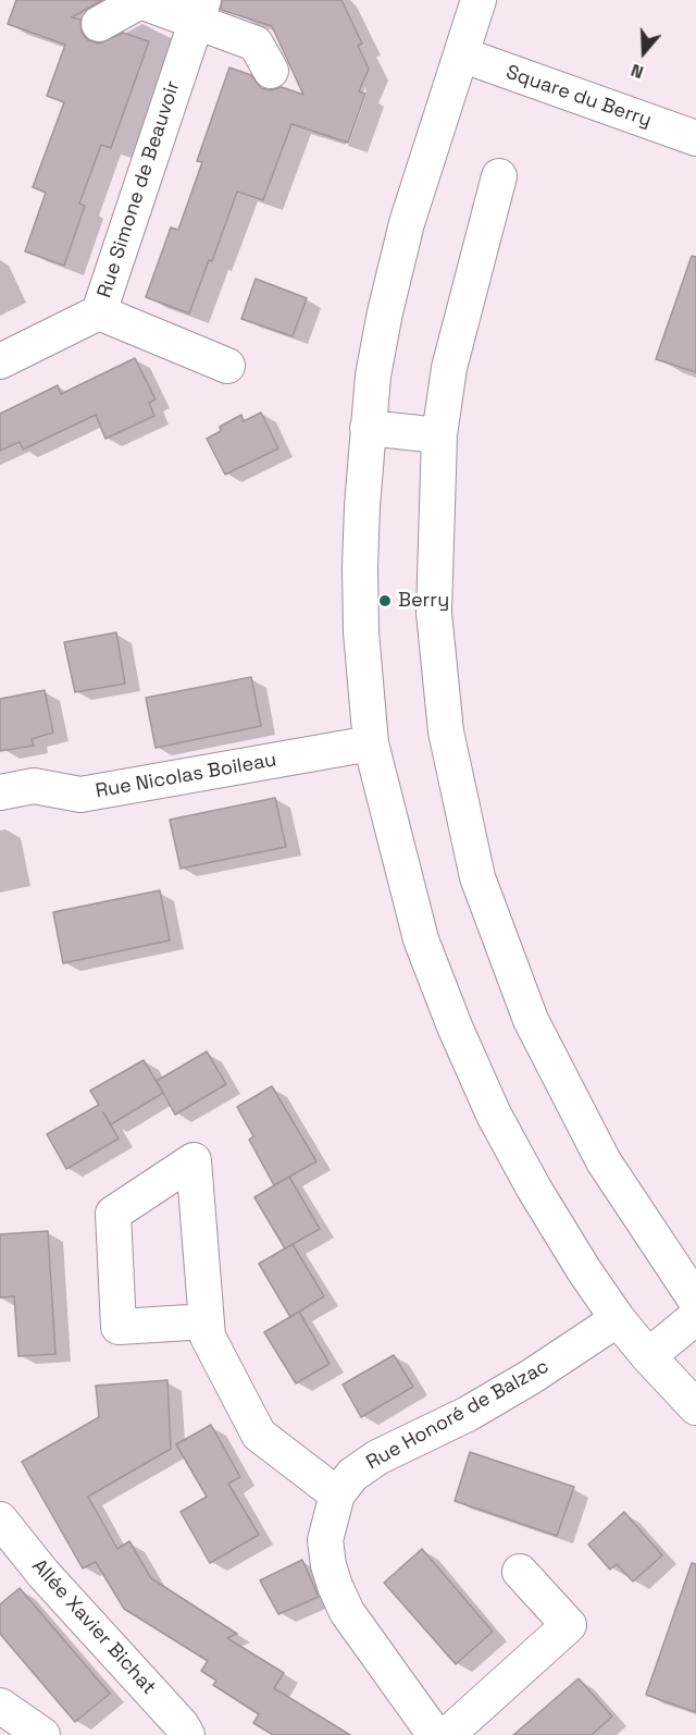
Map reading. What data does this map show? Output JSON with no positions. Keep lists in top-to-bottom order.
{
  "streets": {
    "street": [
      "Square du Berry",
      "Rue Simone de Beauvoir",
      "Rue Nicolas Boileau",
      "Rue Honoré de Balzac",
      "Allée Xavier Bichat"
    ]
  },
  "places": ["Berry"],
  "north": "bottom"
}
